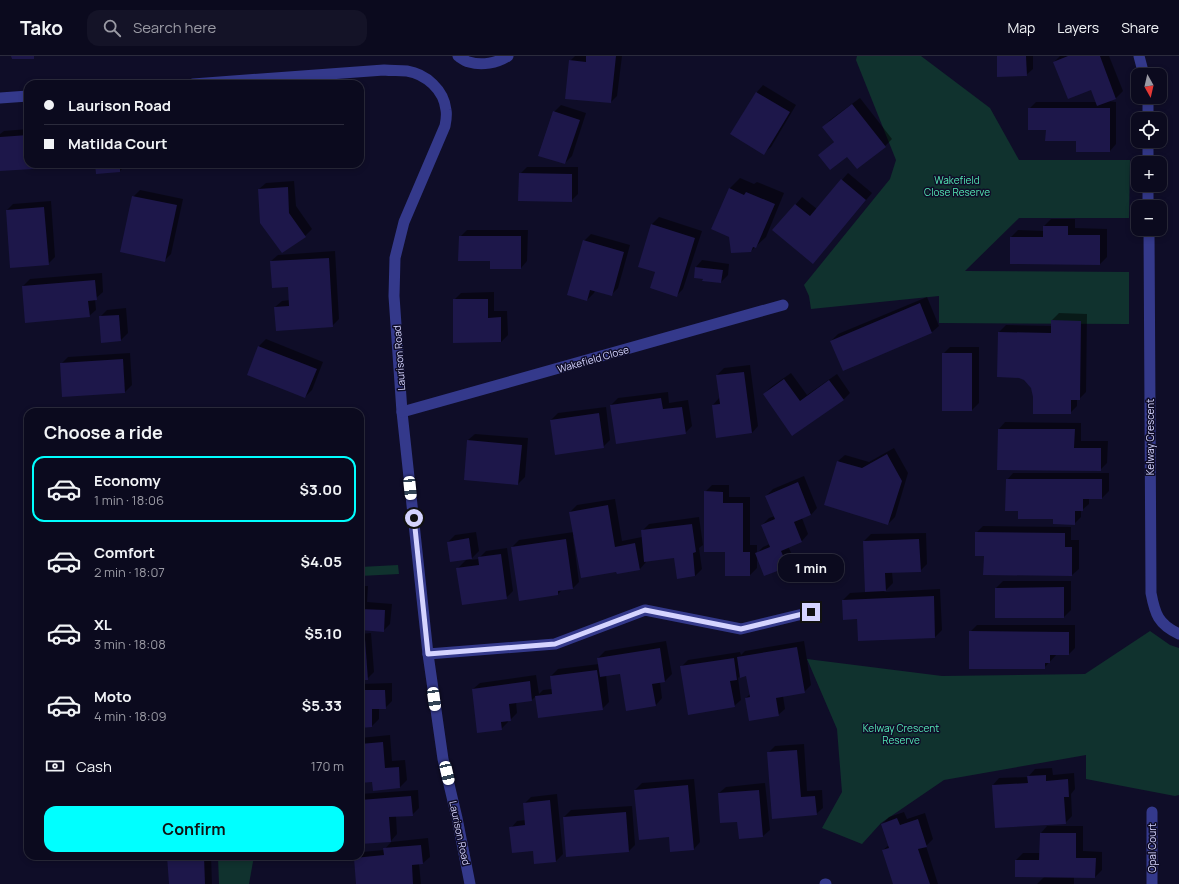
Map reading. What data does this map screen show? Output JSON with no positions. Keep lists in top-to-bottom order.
{
  "streets": {
    "street": [
      "Laurison Road",
      "Wakefield Close",
      "Kelway Crescent",
      "Opal Court"
    ]
  },
  "crossings": [
    ["Laurison Road", "Wakefield Close"]
  ],
  "parks": ["Wakefield Close Reserve", "Kelway Crescent Reserve"],
  "north": "bottom",
  "page": {
    "header": "Tako",
    "search": "Search here",
    "nav": ["Map", "Layers", "Share"],
    "map_buttons": ["+", "−"],
    "banner": ["Laurison Road", "Matilda Court"],
    "heading": "Choose a ride",
    "list": [
      {
        "name": "Economy",
        "note": "1 min · 18:06",
        "value": "$3.00"
      },
      {
        "name": "Comfort",
        "note": "2 min · 18:07",
        "value": "$4.05"
      },
      {
        "name": "XL",
        "note": "3 min · 18:08",
        "value": "$5.10"
      },
      {
        "name": "Moto",
        "note": "4 min · 18:09",
        "value": "$5.33"
      }
    ],
    "bubble": "1 min",
    "pay": ["Cash", "170 m"],
    "buttons": "Confirm"
  }
}
